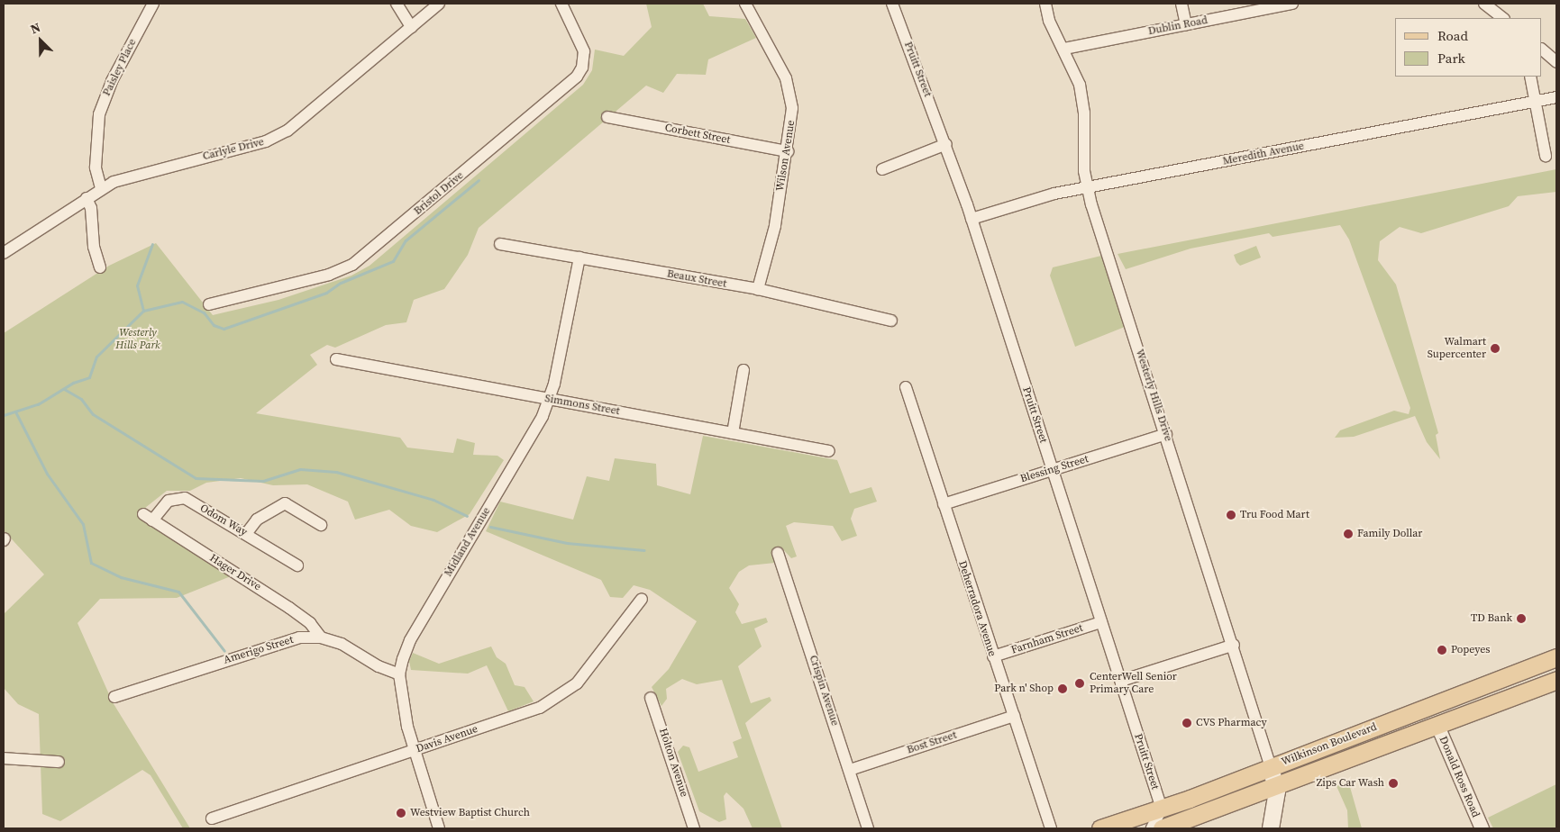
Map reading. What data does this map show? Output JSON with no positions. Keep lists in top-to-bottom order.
{
  "streets": {
    "main road": ["Westerly Hills Drive", "Wilkinson Boulevard"],
    "street": [
      "Dublin Road",
      "Paisley Place",
      "Pruitt Street",
      "Corbett Street",
      "Carlyle Drive",
      "Meredith Avenue",
      "Wilson Avenue",
      "Bristol Drive",
      "Beaux Street",
      "Simmons Street",
      "Blessing Street",
      "Odom Way",
      "Midland Avenue",
      "Hager Drive",
      "Deherradora Avenue",
      "Farnham Street",
      "Amerigo Street",
      "Crispin Avenue",
      "Davis Avenue",
      "Bost Street",
      "Holton Avenue",
      "Donald Ross Road"
    ]
  },
  "crossings": [
    ["Dublin Road", "Westerly Hills Drive"],
    ["Paisley Place", "Carlyle Drive"],
    ["Pruitt Street", "Meredith Avenue"],
    ["Pruitt Street", "Blessing Street"],
    ["Pruitt Street", "Farnham Street"],
    ["Pruitt Street", "Wilkinson Boulevard"],
    ["Corbett Street", "Wilson Avenue"],
    ["Meredith Avenue", "Westerly Hills Drive"],
    ["Wilson Avenue", "Beaux Street"],
    ["Beaux Street", "Midland Avenue"],
    ["Westerly Hills Drive", "Blessing Street"],
    ["Westerly Hills Drive", "Wilkinson Boulevard"],
    ["Simmons Street", "Midland Avenue"],
    ["Blessing Street", "Deherradora Avenue"],
    ["Odom Way", "Hager Drive"],
    ["Midland Avenue", "Amerigo Street"],
    ["Midland Avenue", "Davis Avenue"],
    ["Hager Drive", "Amerigo Street"],
    ["Deherradora Avenue", "Farnham Street"],
    ["Deherradora Avenue", "Bost Street"],
    ["Crispin Avenue", "Bost Street"],
    ["Wilkinson Boulevard", "Donald Ross Road"]
  ],
  "parks": ["Westerly Hills Park"],
  "places": [
    "Walmart Supercenter",
    "Tru Food Mart",
    "Family Dollar",
    "TD Bank",
    "Popeyes",
    "CenterWell Senior Primary Care",
    "Park n' Shop",
    "CVS Pharmacy",
    "Zips Car Wash",
    "Westview Baptist Church"
  ],
  "legend": ["Road", "Park"],
  "north": "top left"
}
